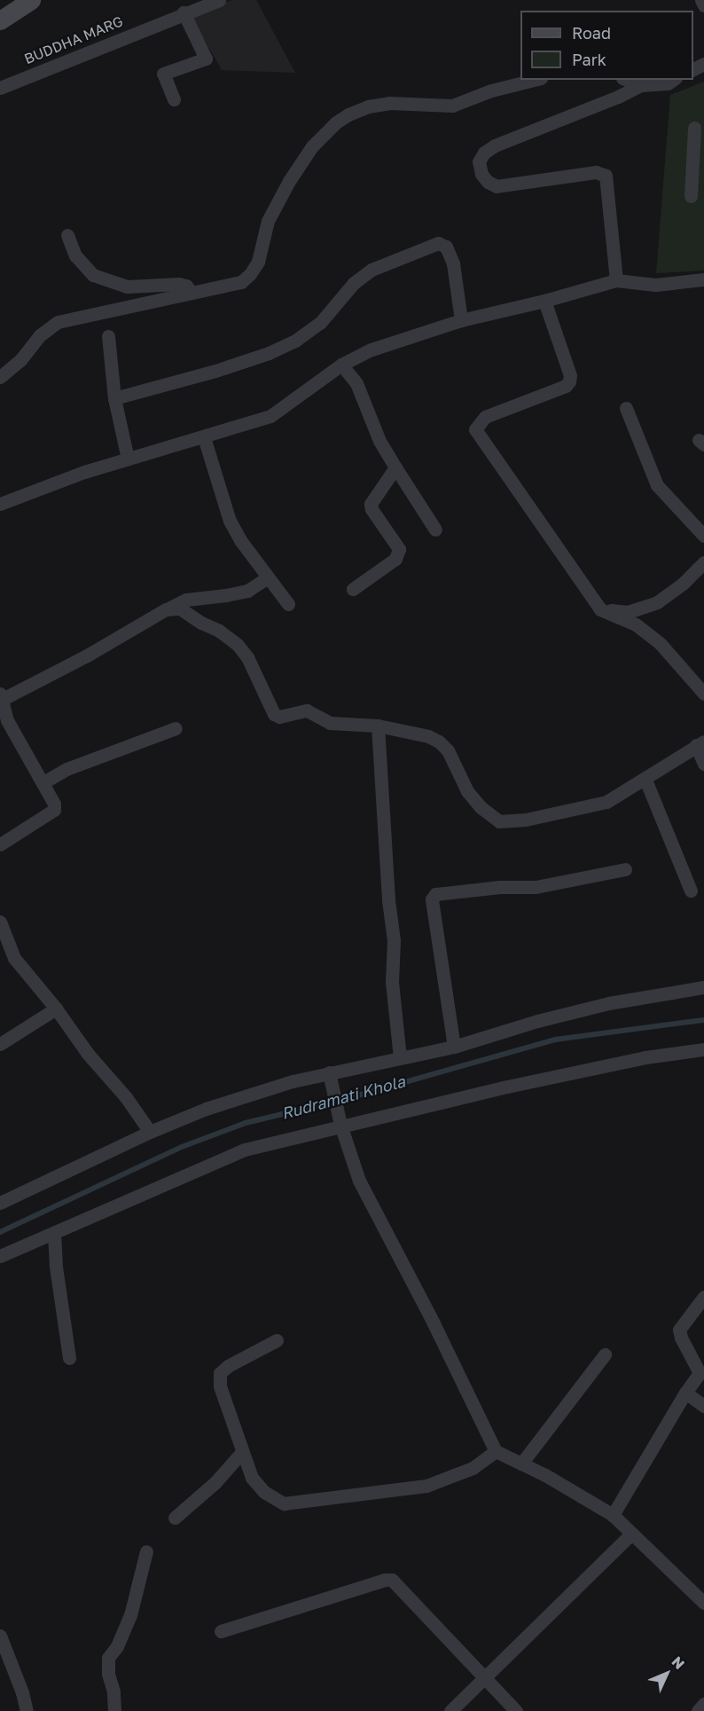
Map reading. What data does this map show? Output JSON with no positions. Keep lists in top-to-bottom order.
{
  "streets": {
    "street": ["BUDDHA MARG"]
  },
  "water": ["Rudramati Khola"],
  "legend": ["Road", "Park"],
  "north": "top right"
}
